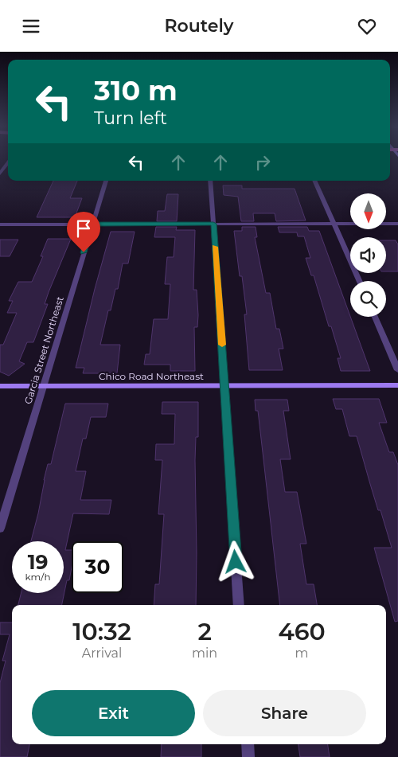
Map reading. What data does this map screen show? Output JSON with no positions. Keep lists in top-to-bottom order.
{
  "streets": {
    "street": ["Garcia Street Northeast", "Chico Road Northeast"]
  },
  "crossings": [
    ["Garcia Street Northeast", "Chico Road Northeast"]
  ],
  "north": "bottom",
  "page": {
    "header": "Routely",
    "turn": ["310 m", "Turn left"],
    "speed": "19 km/h",
    "limit": "30",
    "eta": [
      "10:32",
      "Arrival",
      "2",
      "min",
      "460",
      "m"
    ],
    "buttons": ["Exit", "Share"]
  }
}
